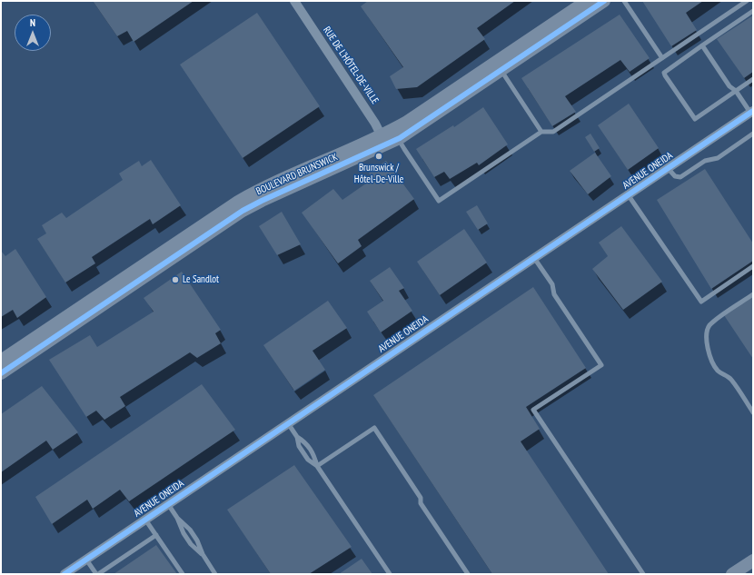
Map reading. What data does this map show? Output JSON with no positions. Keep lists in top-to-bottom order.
{
  "streets": {
    "street": ["RUE DE L'HÔTEL-DE-VILLE", "AVENUE ONEIDA", "BOULEVARD BRUNSWICK"]
  },
  "crossings": [
    ["RUE DE L'HÔTEL-DE-VILLE", "BOULEVARD BRUNSWICK"]
  ],
  "places": ["Brunswick / Hôtel-De-Ville", "Le Sandlot"],
  "north": "top"
}
